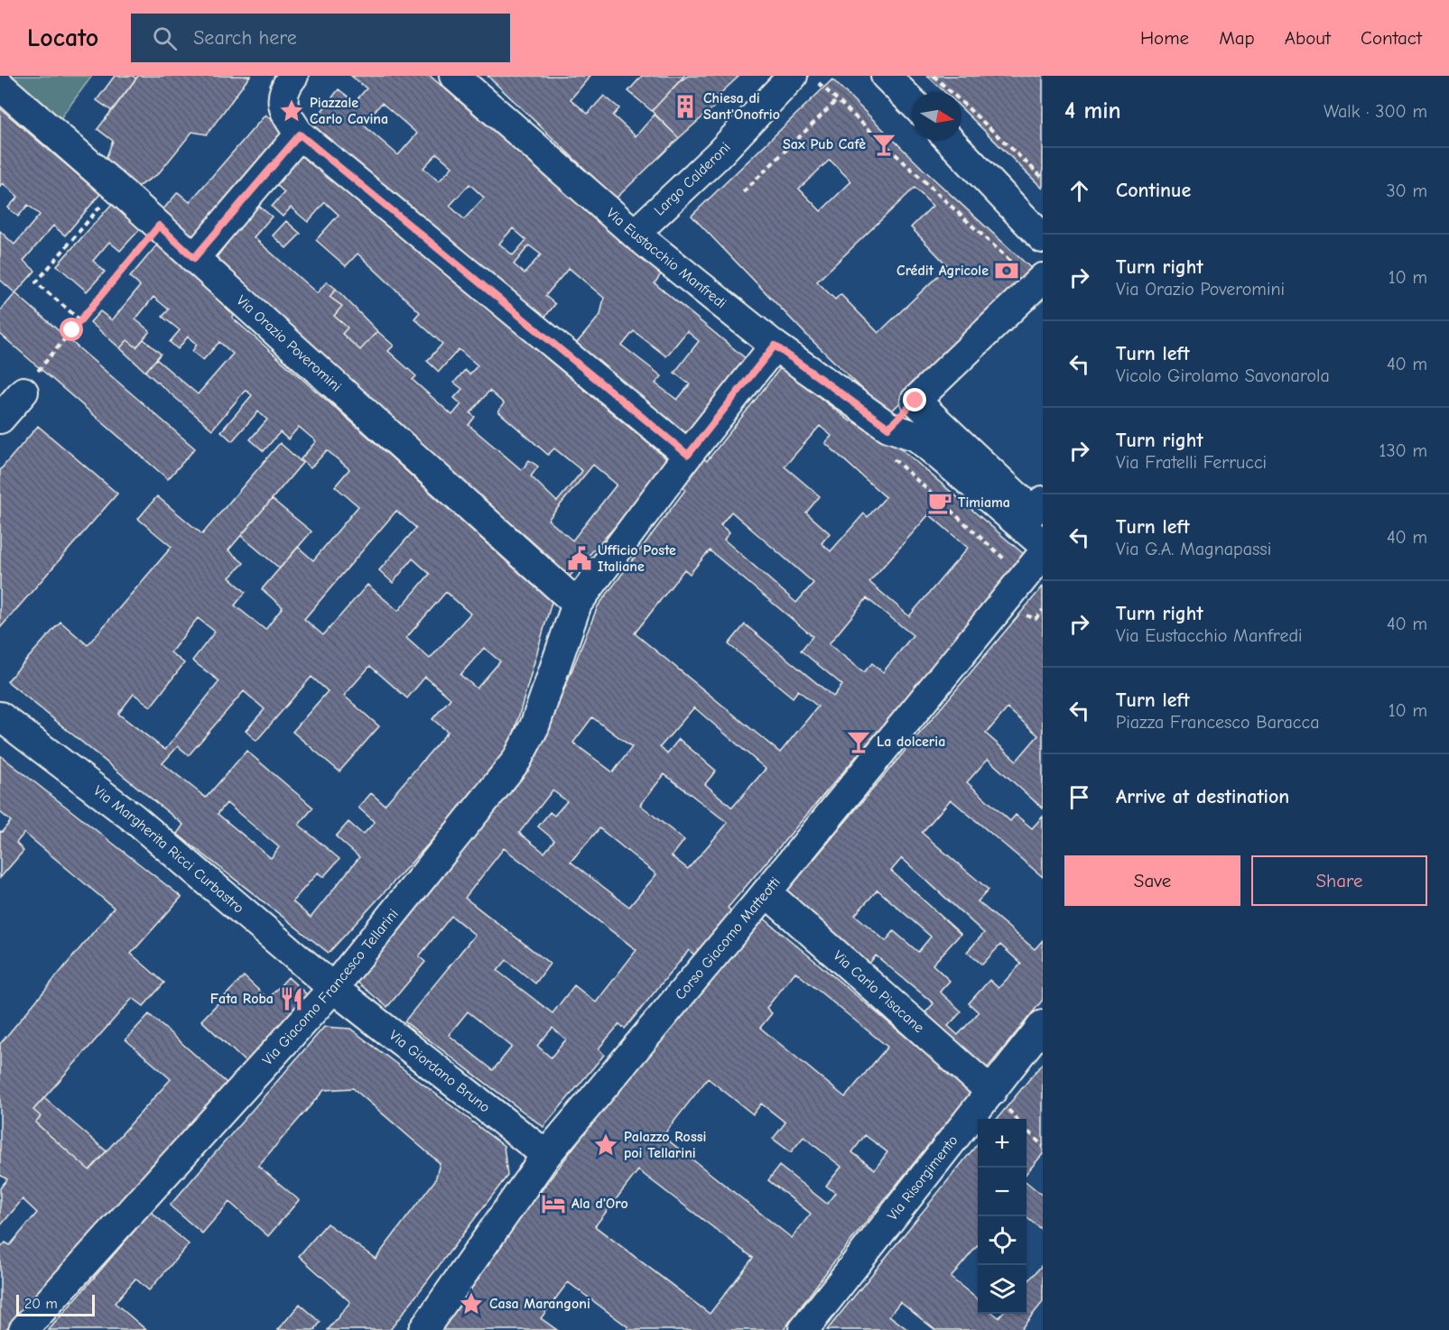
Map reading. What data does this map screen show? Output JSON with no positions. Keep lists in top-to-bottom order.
{
  "streets": {
    "street": [
      "Largo Calderoni",
      "Via Eustacchio Manfredi",
      "Via Orazio Poveromini",
      "Via Margherita Ricci Curbastro",
      "Corso Giacomo Matteotti",
      "Via Giacomo Francesco Tellarini",
      "Via Carlo Pisacane",
      "Via Giordano Bruno",
      "Via Risorgimento"
    ]
  },
  "crossings": [
    ["Largo Calderoni", "Via Eustacchio Manfredi"],
    ["Via Eustacchio Manfredi", "Via Giacomo Francesco Tellarini"],
    ["Via Orazio Poveromini", "Via Giacomo Francesco Tellarini"],
    ["Via Margherita Ricci Curbastro", "Via Giacomo Francesco Tellarini"],
    ["Via Margherita Ricci Curbastro", "Via Giordano Bruno"],
    ["Corso Giacomo Matteotti", "Via Carlo Pisacane"],
    ["Corso Giacomo Matteotti", "Via Giordano Bruno"],
    ["Via Giacomo Francesco Tellarini", "Via Giordano Bruno"],
    ["Via Carlo Pisacane", "Via Risorgimento"]
  ],
  "places": {
    "building": ["Chiesa di Sant'Onofrio"],
    "place": ["Piazzale Carlo Cavina", "Palazzo Rossi poi Tellarini", "Casa Marangoni"],
    "bar": ["Sax Pub Cafè", "La dolceria"],
    "bank": ["Crédit Agricole"],
    "cafe": ["Timiama"],
    "public building": ["Ufficio Poste Italiane"],
    "restaurant": ["Fata Roba"],
    "hotel": ["Ala d'Oro"]
  },
  "scale_bar": "20 m",
  "north": "right",
  "page": {
    "header": "Locato",
    "search": "Search here",
    "nav": [
      "Home",
      "Map",
      "About",
      "Contact"
    ],
    "heading": ["4 min", "Walk · 300 m"],
    "list": [
      ["Continue", "30 m"],
      ["Turn right", "Via Orazio Poveromini", "10 m"],
      ["Turn left", "Vicolo Girolamo Savonarola", "40 m"],
      ["Turn right", "Via Fratelli Ferrucci", "130 m"],
      ["Turn left", "Via G.A. Magnapassi", "40 m"],
      ["Turn right", "Via Eustacchio Manfredi", "40 m"],
      ["Turn left", "Piazza Francesco Baracca", "10 m"],
      "Arrive at destination"
    ],
    "buttons": ["Save", "Share"],
    "map_buttons": ["+", "−"],
    "scale": "20 m"
  }
}
